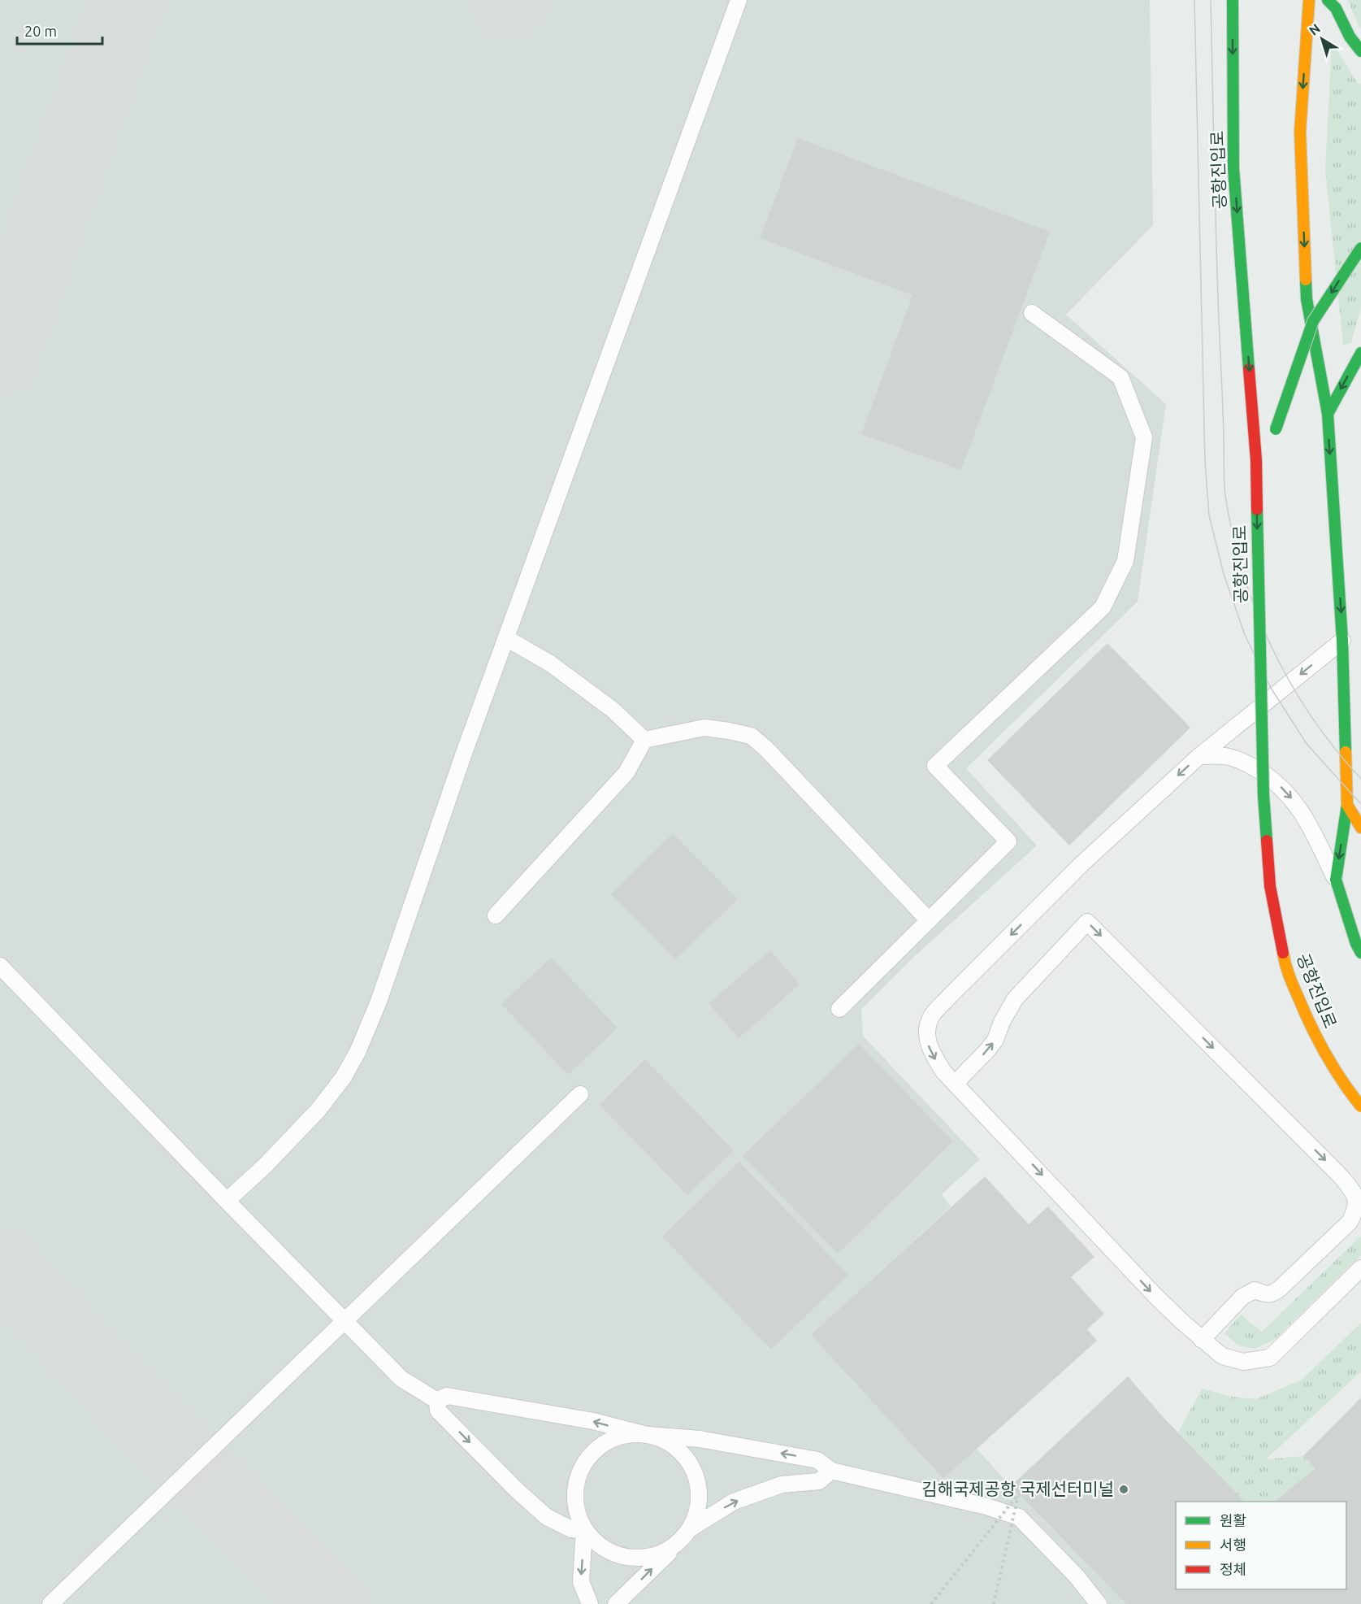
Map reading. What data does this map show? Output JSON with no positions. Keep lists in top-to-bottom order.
{
  "streets": {
    "main road": ["공항진입로"]
  },
  "places": ["김해국제공항 국제선터미널"],
  "legend": ["원활", "서행", "정체"],
  "scale_bar": "20 m",
  "north": "top left"
}
